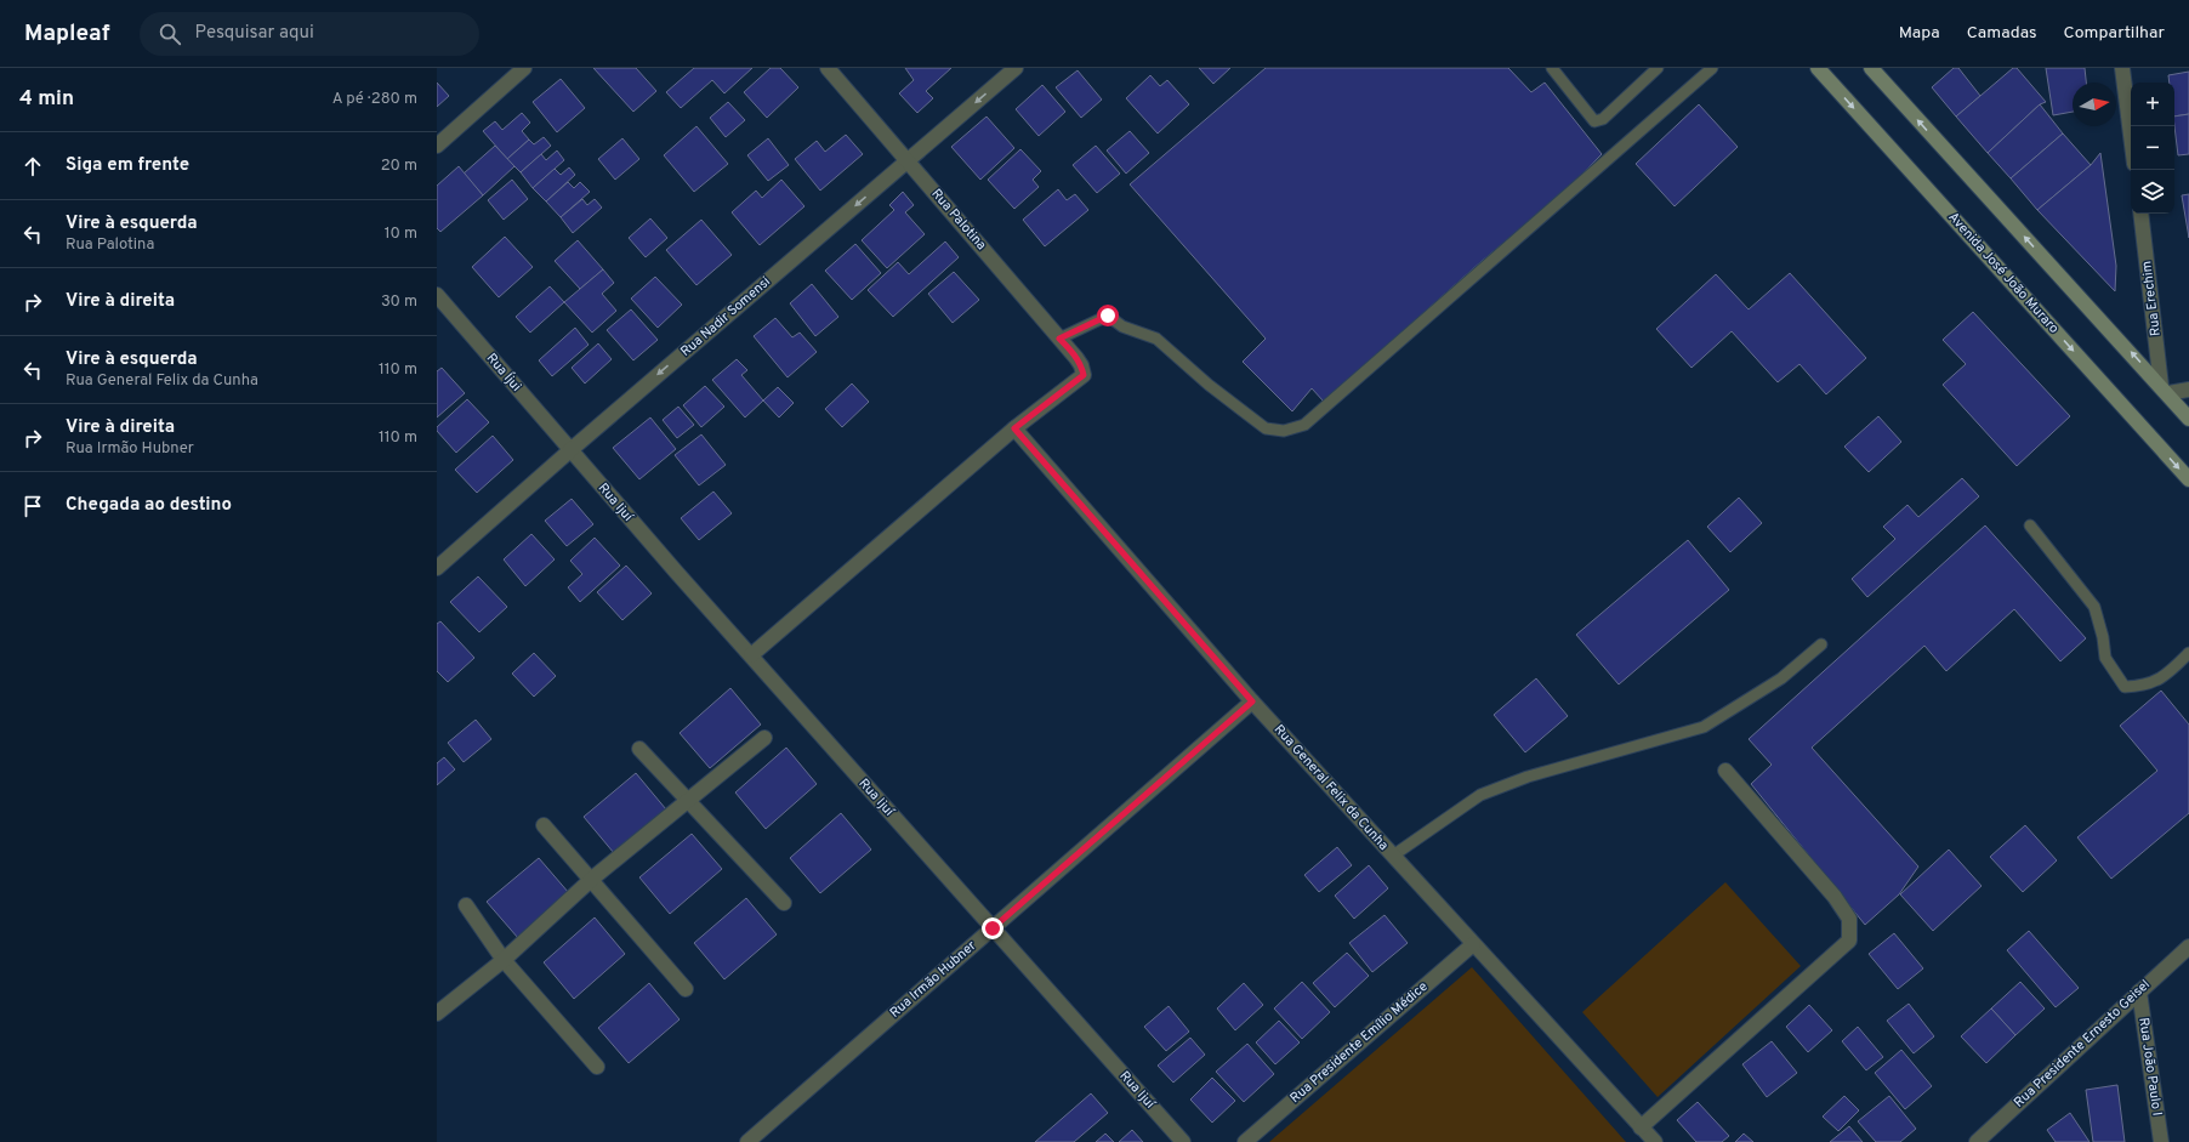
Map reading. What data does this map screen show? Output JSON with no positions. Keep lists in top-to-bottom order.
{
  "streets": {
    "main road": ["Avenida José João Muraro"],
    "street": [
      "Rua Palotina",
      "Rua Erechim",
      "Rua Nadir Somensi",
      "Rua Íjui",
      "Rua Ijuí",
      "Rua General Felix da Cunha",
      "Rua Irmão Hubner",
      "Rua Presidente Emílio Médice",
      "Rua Presidente Ernesto Geisel",
      "Rua João Paulo I"
    ]
  },
  "crossings": [
    ["Rua Palotina", "Rua Nadir Somensi"],
    ["Rua Palotina", "Rua General Felix da Cunha"],
    ["Rua Nadir Somensi", "Rua Íjui"],
    ["Rua Nadir Somensi", "Rua Ijuí"],
    ["Rua Íjui", "Rua Ijuí"],
    ["Rua Ijuí", "Rua Irmão Hubner"],
    ["Rua General Felix da Cunha", "Rua Irmão Hubner"],
    ["Rua General Felix da Cunha", "Rua Presidente Emílio Médice"],
    ["Rua Presidente Ernesto Geisel", "Rua João Paulo I"]
  ],
  "one_way": ["Rua Nadir Somensi"],
  "north": "right",
  "page": {
    "header": "Mapleaf",
    "search": "Pesquisar aqui",
    "nav": ["Mapa", "Camadas", "Compartilhar"],
    "heading": ["4 min", "A pé · 280 m"],
    "map_buttons": ["+", "−"],
    "list": [
      ["Siga em frente", "20 m"],
      ["Vire à esquerda", "Rua Palotina", "10 m"],
      ["Vire à direita", "30 m"],
      ["Vire à esquerda", "Rua General Felix da Cunha", "110 m"],
      ["Vire à direita", "Rua Irmão Hubner", "110 m"],
      "Chegada ao destino"
    ]
  }
}
